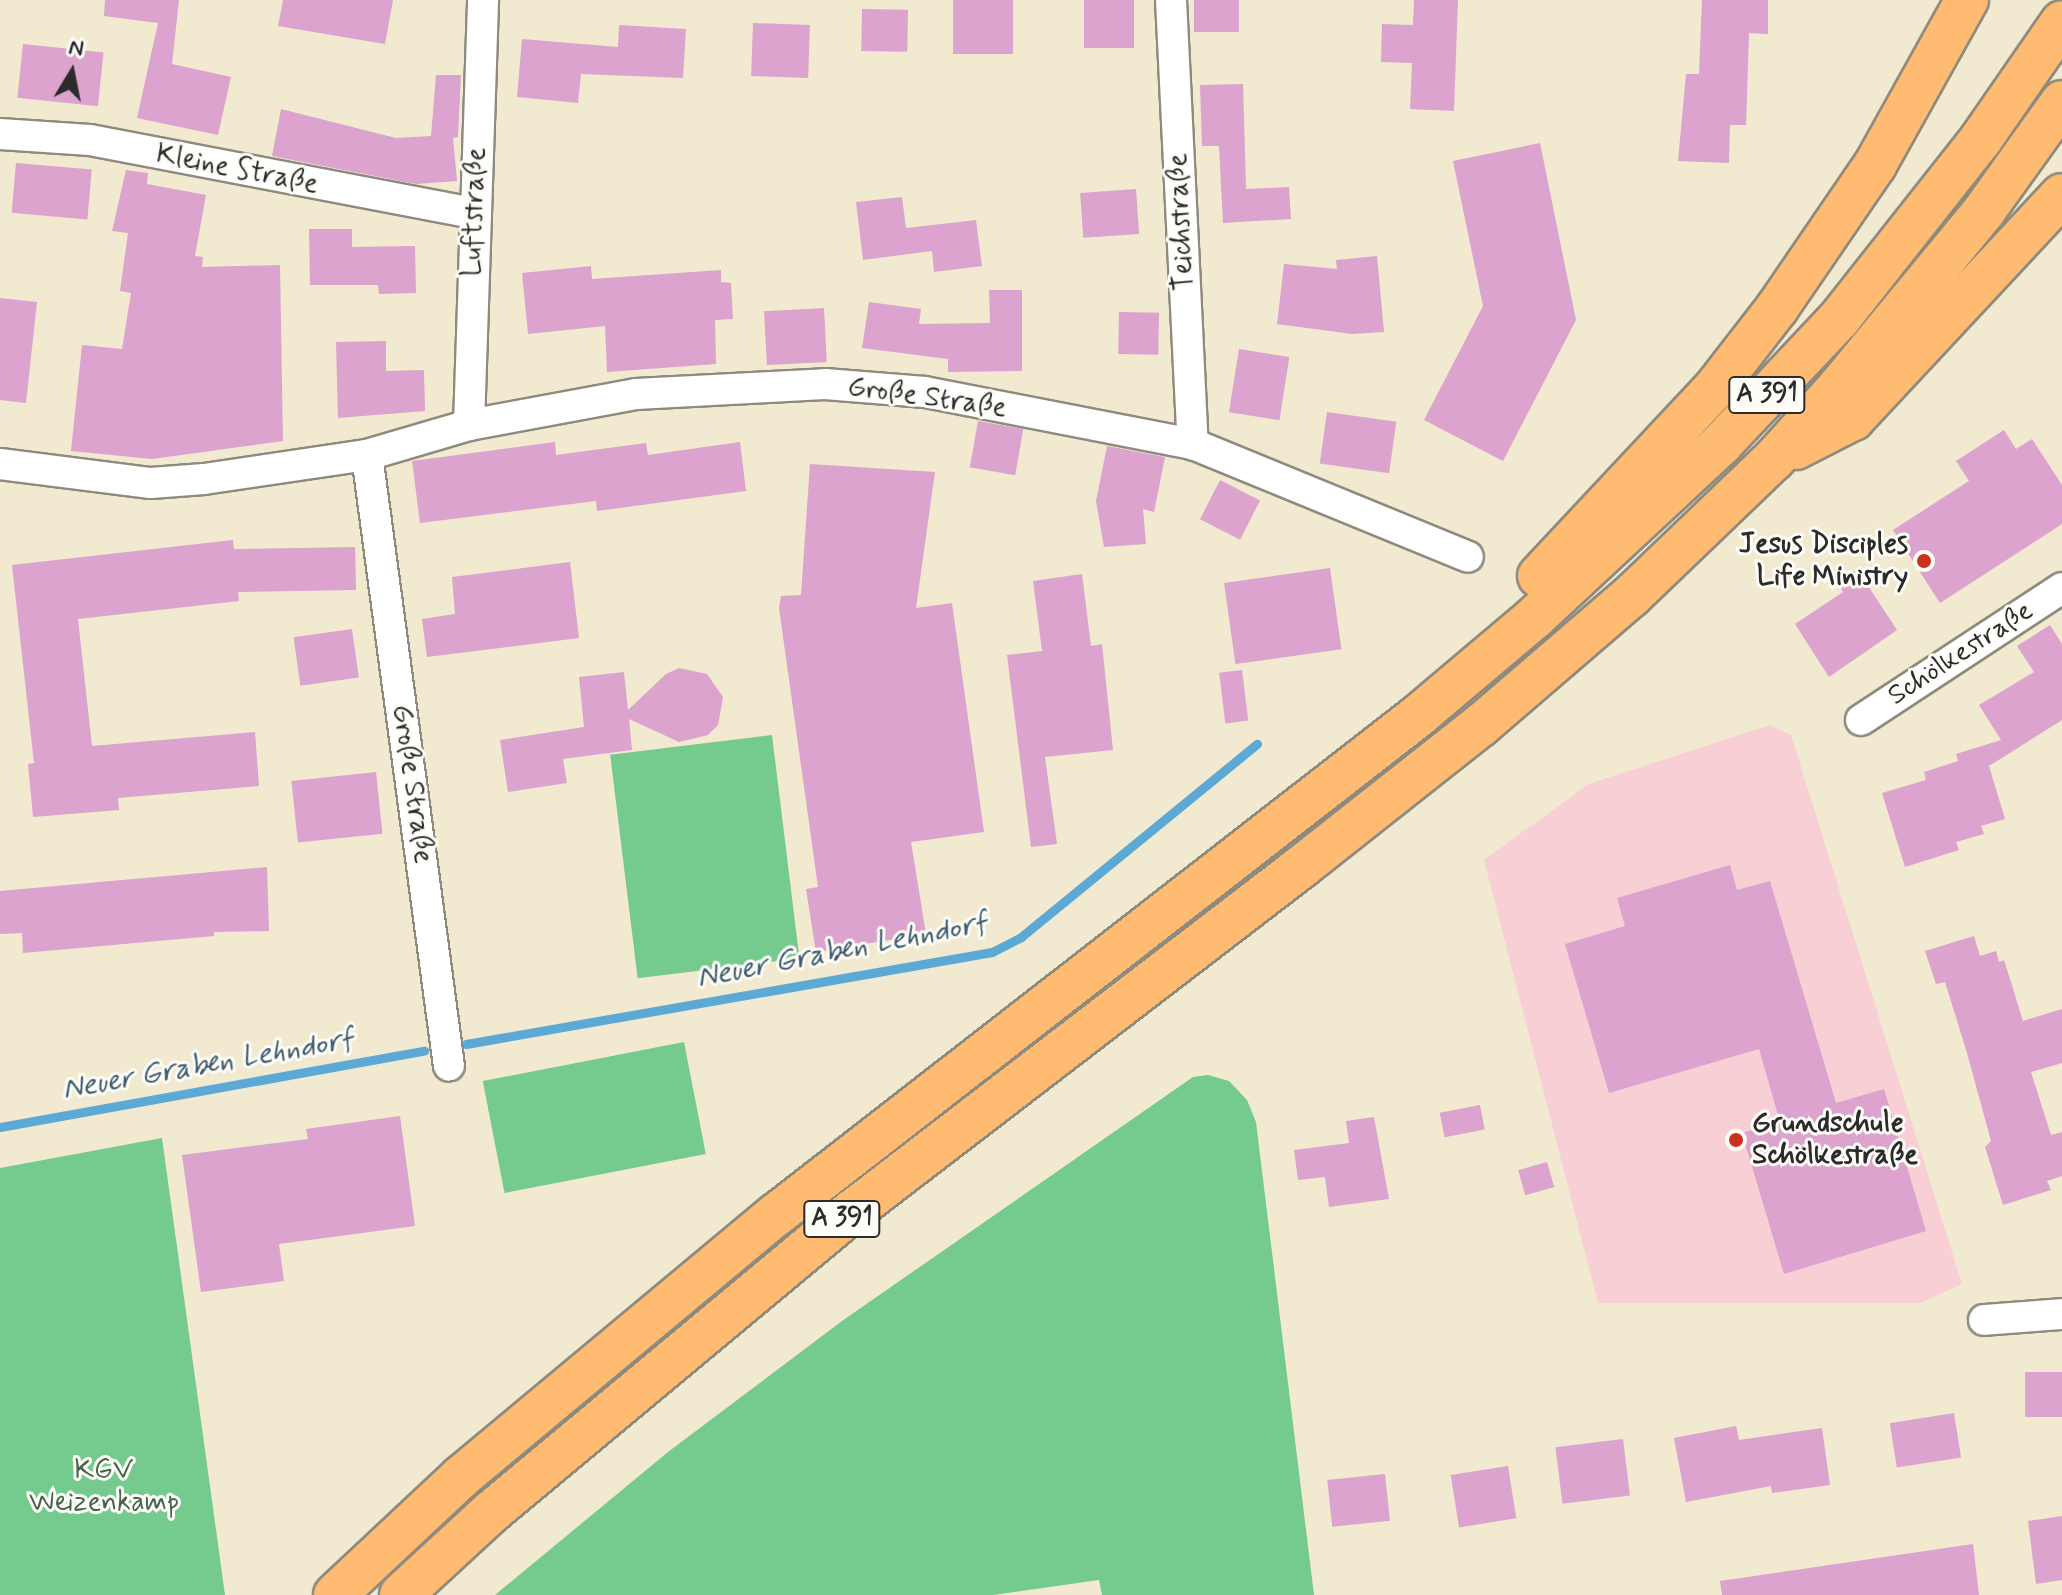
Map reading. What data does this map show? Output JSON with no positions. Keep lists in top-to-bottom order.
{
  "streets": {
    "highway": ["A 391"],
    "street": [
      "Kleine Straße",
      "Luftstraße",
      "Teichstraße",
      "Große Straße",
      "Schölkestraße"
    ]
  },
  "crossings": [
    ["Kleine Straße", "Luftstraße"],
    ["Luftstraße", "Große Straße"],
    ["Teichstraße", "Große Straße"]
  ],
  "water": ["Neuer Graben Lehndorf"],
  "parks": ["KGV Weizenkamp"],
  "places": ["Jesus Disciples Life Ministry", "Grundschule Schölkestraße"],
  "north": "top"
}
